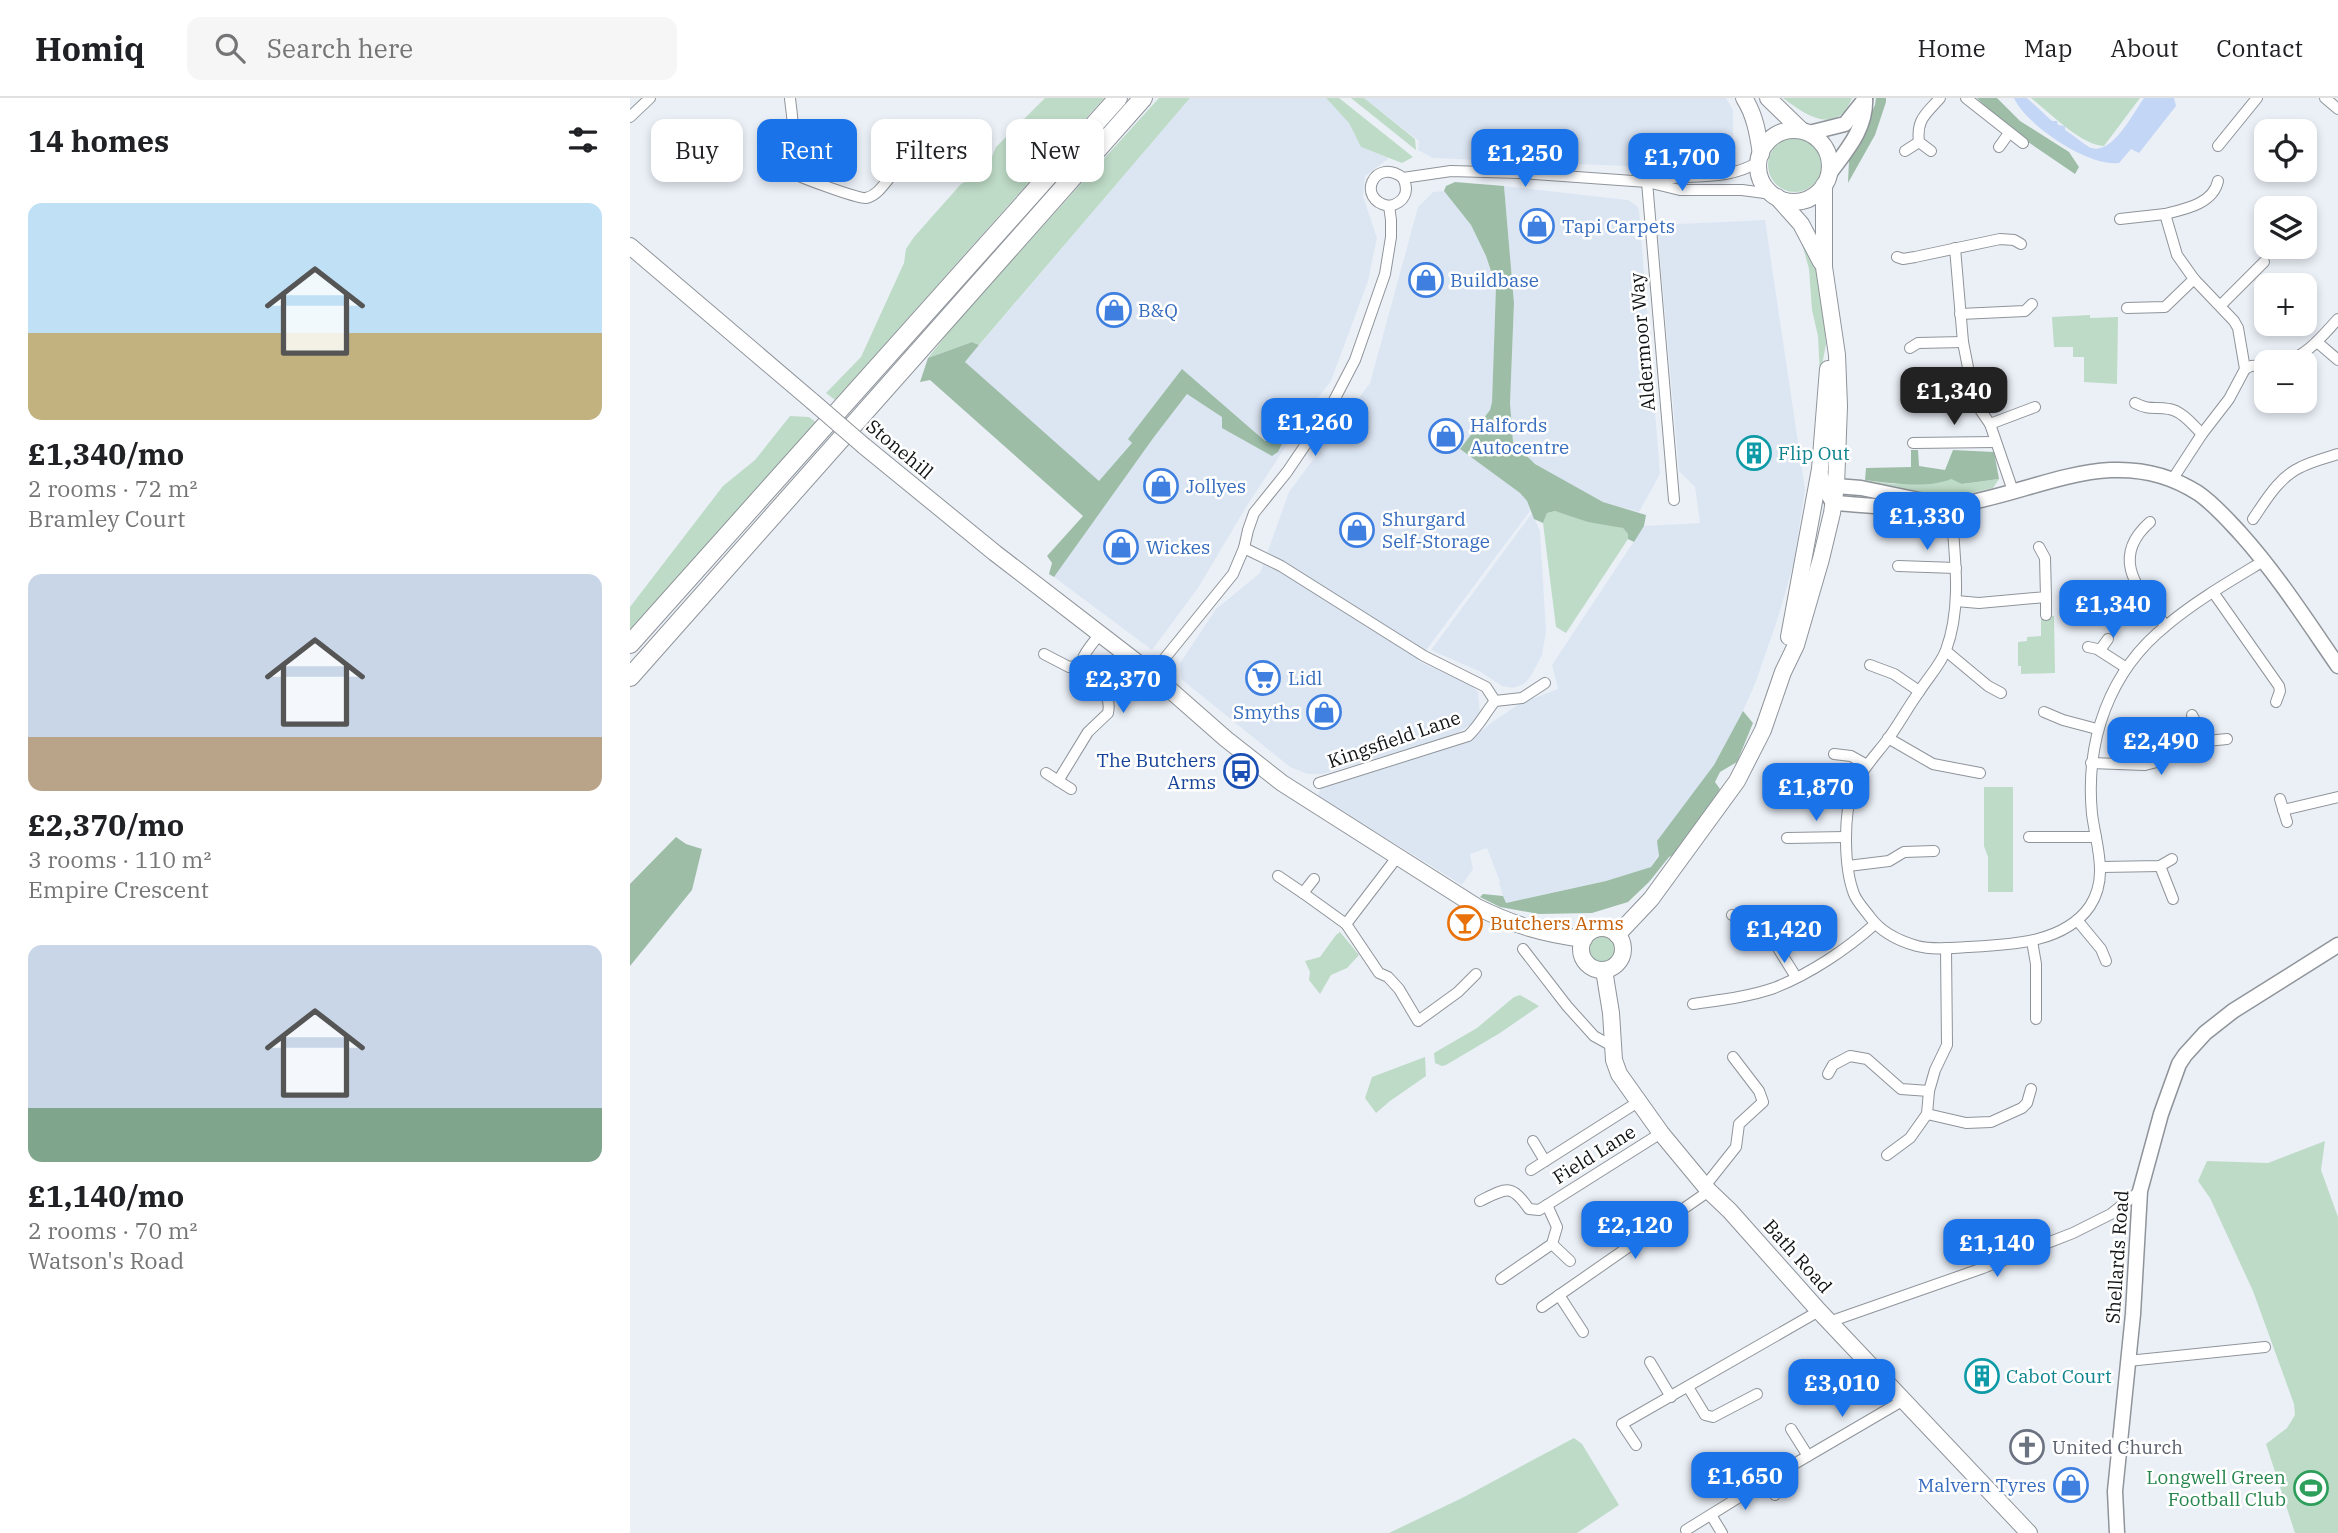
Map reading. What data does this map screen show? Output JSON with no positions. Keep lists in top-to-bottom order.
{
  "streets": {
    "main road": ["Stonehill", "Bath Road"],
    "street": [
      "Aldermoor Way",
      "Kingsfield Lane",
      "Field Lane",
      "Shellards Road"
    ]
  },
  "crossings": [
    ["Stonehill", "Bath Road"],
    ["Field Lane", "Bath Road"]
  ],
  "places": {
    "shop": [
      "Tapi Carpets",
      "Buildbase",
      "B&Q",
      "Halfords Autocentre",
      "Jollyes",
      "Shurgard Self-Storage",
      "Wickes",
      "Smyths",
      "Malvern Tyres"
    ],
    "building": ["Flip Out", "Cabot Court"],
    "supermarket": ["Lidl"],
    "bus stop": ["The Butchers Arms"],
    "bar": ["Butchers Arms"],
    "church": ["United Church"],
    "sports": ["Longwell Green Football Club"]
  },
  "page": {
    "header": "Homiq",
    "search": "Search here",
    "nav": [
      "Home",
      "Map",
      "About",
      "Contact"
    ],
    "heading": "14 homes",
    "map_buttons": ["+", "−"],
    "chip": [
      "Buy",
      "Rent",
      "Filters",
      "New"
    ],
    "price": [
      "£1,250",
      "£1,700",
      "£1,340",
      "£1,260",
      "£1,330",
      "£1,340",
      "£2,370",
      "£2,490",
      "£1,870",
      "£1,420",
      "£2,120",
      "£1,140",
      "£3,010",
      "£1,650"
    ],
    "list": [
      {
        "name": "£1,340/mo",
        "note": "2 rooms · 72 m² · Bramley Court"
      },
      {
        "name": "£2,370/mo",
        "note": "3 rooms · 110 m² · Empire Crescent"
      },
      {
        "name": "£1,140/mo",
        "note": "2 rooms · 70 m² · Watson's Road"
      }
    ]
  }
}
